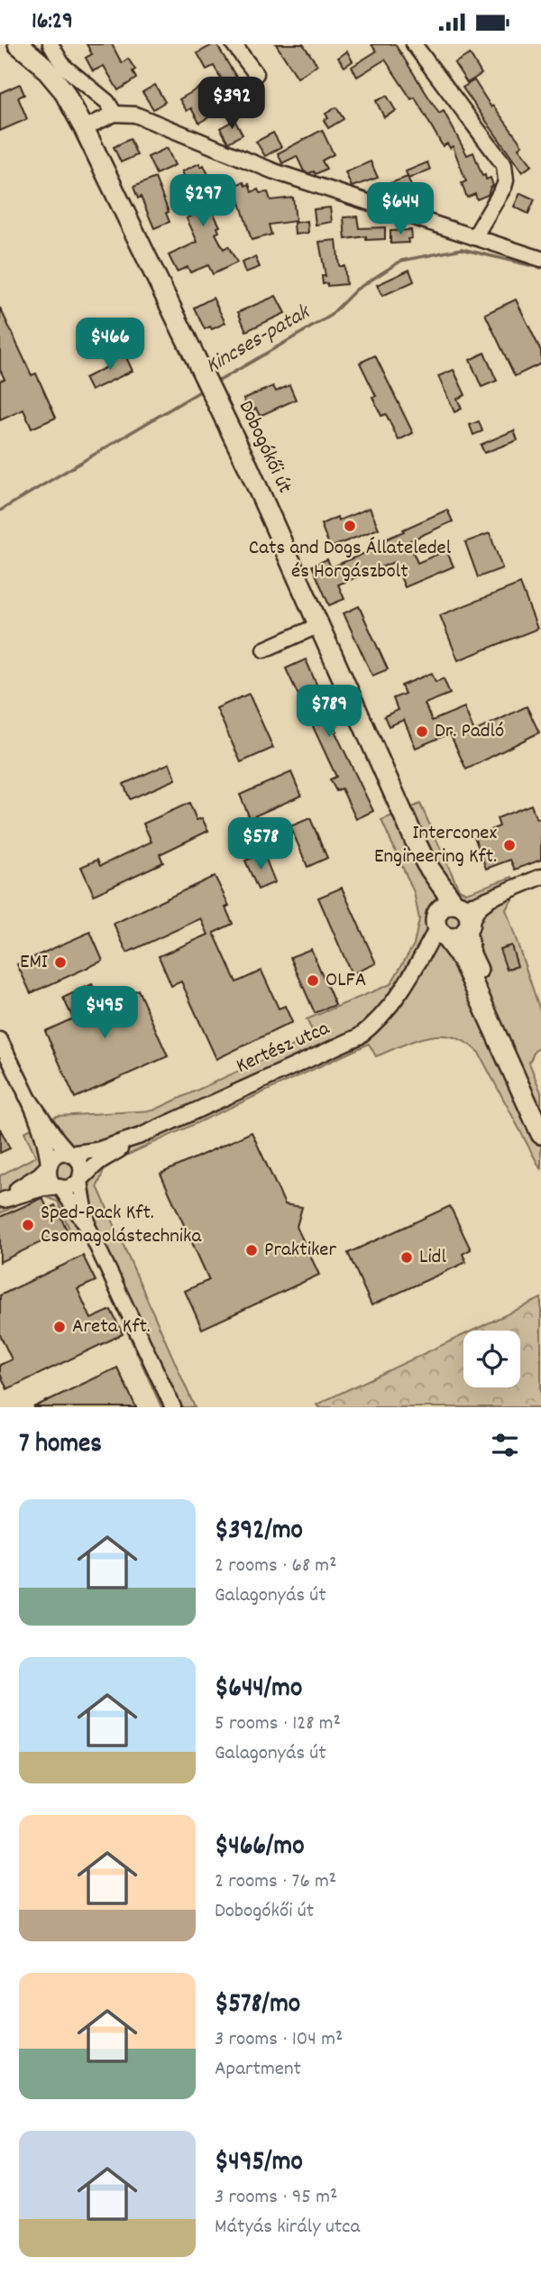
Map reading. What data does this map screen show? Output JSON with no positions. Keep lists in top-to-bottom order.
{
  "streets": {
    "main road": ["Dobogókői út"],
    "street": ["Kertész utca"]
  },
  "water": ["Kincses-patak"],
  "places": [
    "Cats and Dogs Állateledel és Horgászbolt",
    "Dr. Padló",
    "Interconex Engineering Kft.",
    "EMI",
    "OLFA",
    "Sped-Pack Kft. Csomagolástechnika",
    "Praktiker",
    "Lidl",
    "Areta Kft."
  ],
  "page": {
    "status": "16:29",
    "price": [
      "$392",
      "$297",
      "$644",
      "$466",
      "$789",
      "$578",
      "$495"
    ],
    "heading": "7 homes",
    "list": [
      {
        "name": "$392/mo",
        "note": "2 rooms · 68 m² · Galagonyás út"
      },
      {
        "name": "$644/mo",
        "note": "5 rooms · 128 m² · Galagonyás út"
      },
      {
        "name": "$466/mo",
        "note": "2 rooms · 76 m² · Dobogókői út"
      },
      {
        "name": "$578/mo",
        "note": "3 rooms · 104 m² · Apartment"
      },
      {
        "name": "$495/mo",
        "note": "3 rooms · 95 m² · Mátyás király utca"
      }
    ]
  }
}
